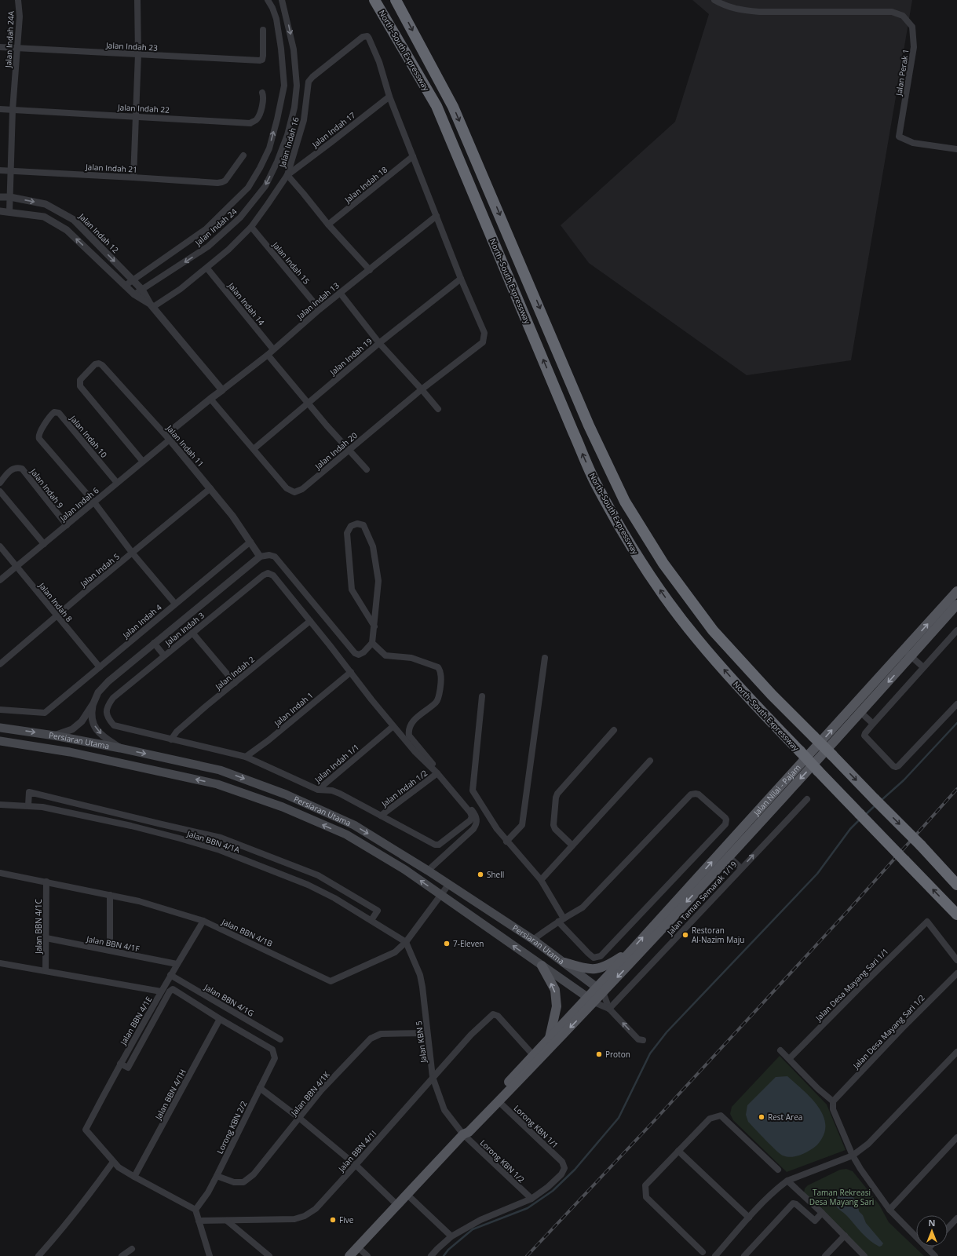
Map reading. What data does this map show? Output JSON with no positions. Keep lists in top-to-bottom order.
{
  "streets": {
    "highway": ["North–South Expressway"],
    "main road": ["Persiaran Utama", "Jalan Nilai - Pajam"],
    "street": [
      "Jalan Indah 24A",
      "Jalan Indah 23",
      "Jalan Perak 1",
      "Jalan Indah 22",
      "Jalan Indah 17",
      "Jalan Indah 16",
      "Jalan Indah 21",
      "Jalan Indah 18",
      "Jalan Indah 24",
      "Jalan Indah 12",
      "Jalan Indah 15",
      "Jalan Indah 13",
      "Jalan Indah 14",
      "Jalan Indah 19",
      "Jalan Indah 10",
      "Jalan Indah 11",
      "Jalan Indah 20",
      "Jalan Indah 9",
      "Jalan Indah 6",
      "Jalan Indah 5",
      "Jalan Indah 8",
      "Jalan Indah 4",
      "Jalan Indah 3",
      "Jalan Indah 2",
      "Jalan Indah 1",
      "Jalan Indah 1/1",
      "Jalan Indah 1/2",
      "Jalan BBN 4/1A",
      "Jalan Taman Semarak 1/19",
      "Jalan BBN 4/1C",
      "Jalan BBN 4/1B",
      "Jalan BBN 4/1F",
      "Jalan Desa Mayang Sari 1/1",
      "Jalan BBN 4/1G",
      "Jalan BBN 4/1E",
      "Jalan Desa Mayang Sari 1/2",
      "Jalan KBN 5",
      "Jalan BBN 4/1K",
      "Jalan BBN 4/1H",
      "Lorong KBN 1/1",
      "Lorong KBN 2/2",
      "Jalan BBN 4/1I",
      "Lorong KBN 1/2"
    ]
  },
  "crossings": [
    ["Jalan Indah 24A", "Jalan Indah 23"],
    ["Jalan Indah 24A", "Jalan Indah 22"],
    ["Jalan Indah 24A", "Jalan Indah 21"],
    ["Jalan Indah 24A", "Jalan Indah 12"],
    ["Jalan Indah 17", "Jalan Indah 16"],
    ["Jalan Indah 16", "Jalan Indah 18"],
    ["Jalan Indah 16", "Jalan Indah 13"],
    ["Jalan Indah 24", "Jalan Indah 12"],
    ["Jalan Indah 12", "Jalan Indah 13"],
    ["Jalan Indah 15", "Jalan Indah 13"],
    ["Jalan Indah 13", "Jalan Indah 14"],
    ["Jalan Indah 13", "Jalan Indah 11"],
    ["Jalan Indah 13", "Jalan Indah 20"],
    ["Jalan Indah 13", "Jalan Indah 6"],
    ["Jalan Indah 19", "Jalan Indah 20"],
    ["Jalan Indah 10", "Jalan Indah 6"],
    ["Jalan Indah 11", "Jalan Indah 6"],
    ["Jalan Indah 11", "Jalan Indah 5"],
    ["Jalan Indah 11", "Jalan Indah 4"],
    ["Jalan Indah 9", "Jalan Indah 6"],
    ["Jalan Indah 6", "Jalan Indah 8"],
    ["Jalan Indah 5", "Jalan Indah 8"],
    ["Jalan Indah 8", "Jalan Indah 4"],
    ["Jalan Indah 3", "Jalan Indah 2"],
    ["Jalan Indah 3", "Jalan Indah 1/1"],
    ["Jalan Indah 2", "Jalan Indah 1/1"],
    ["Jalan Indah 1", "Jalan Indah 1/1"],
    ["Persiaran Utama", "Jalan Nilai - Pajam"],
    ["Persiaran Utama", "Jalan BBN 4/1B"],
    ["Jalan BBN 4/1A", "Jalan BBN 4/1B"],
    ["Jalan BBN 4/1A", "Jalan KBN 5"],
    ["Jalan BBN 4/1C", "Jalan BBN 4/1B"],
    ["Jalan BBN 4/1C", "Jalan BBN 4/1F"],
    ["Jalan BBN 4/1B", "Jalan BBN 4/1E"],
    ["Jalan BBN 4/1B", "Jalan KBN 5"],
    ["Jalan BBN 4/1F", "Jalan BBN 4/1E"],
    ["Jalan BBN 4/1G", "Jalan BBN 4/1E"],
    ["Jalan KBN 5", "Jalan BBN 4/1K"],
    ["Jalan KBN 5", "Jalan BBN 4/1I"],
    ["Jalan KBN 5", "Lorong KBN 1/2"],
    ["Jalan BBN 4/1K", "Lorong KBN 2/2"],
    ["Jalan BBN 4/1H", "Lorong KBN 2/2"],
    ["Lorong KBN 1/1", "Lorong KBN 1/2"]
  ],
  "parks": ["Taman Rekreasi Desa Mayang Sari"],
  "places": [
    "Shell",
    "Restoran Al-Nazim Maju",
    "7-Eleven",
    "Proton",
    "Rest Area",
    "Five"
  ],
  "north": "top"
}
